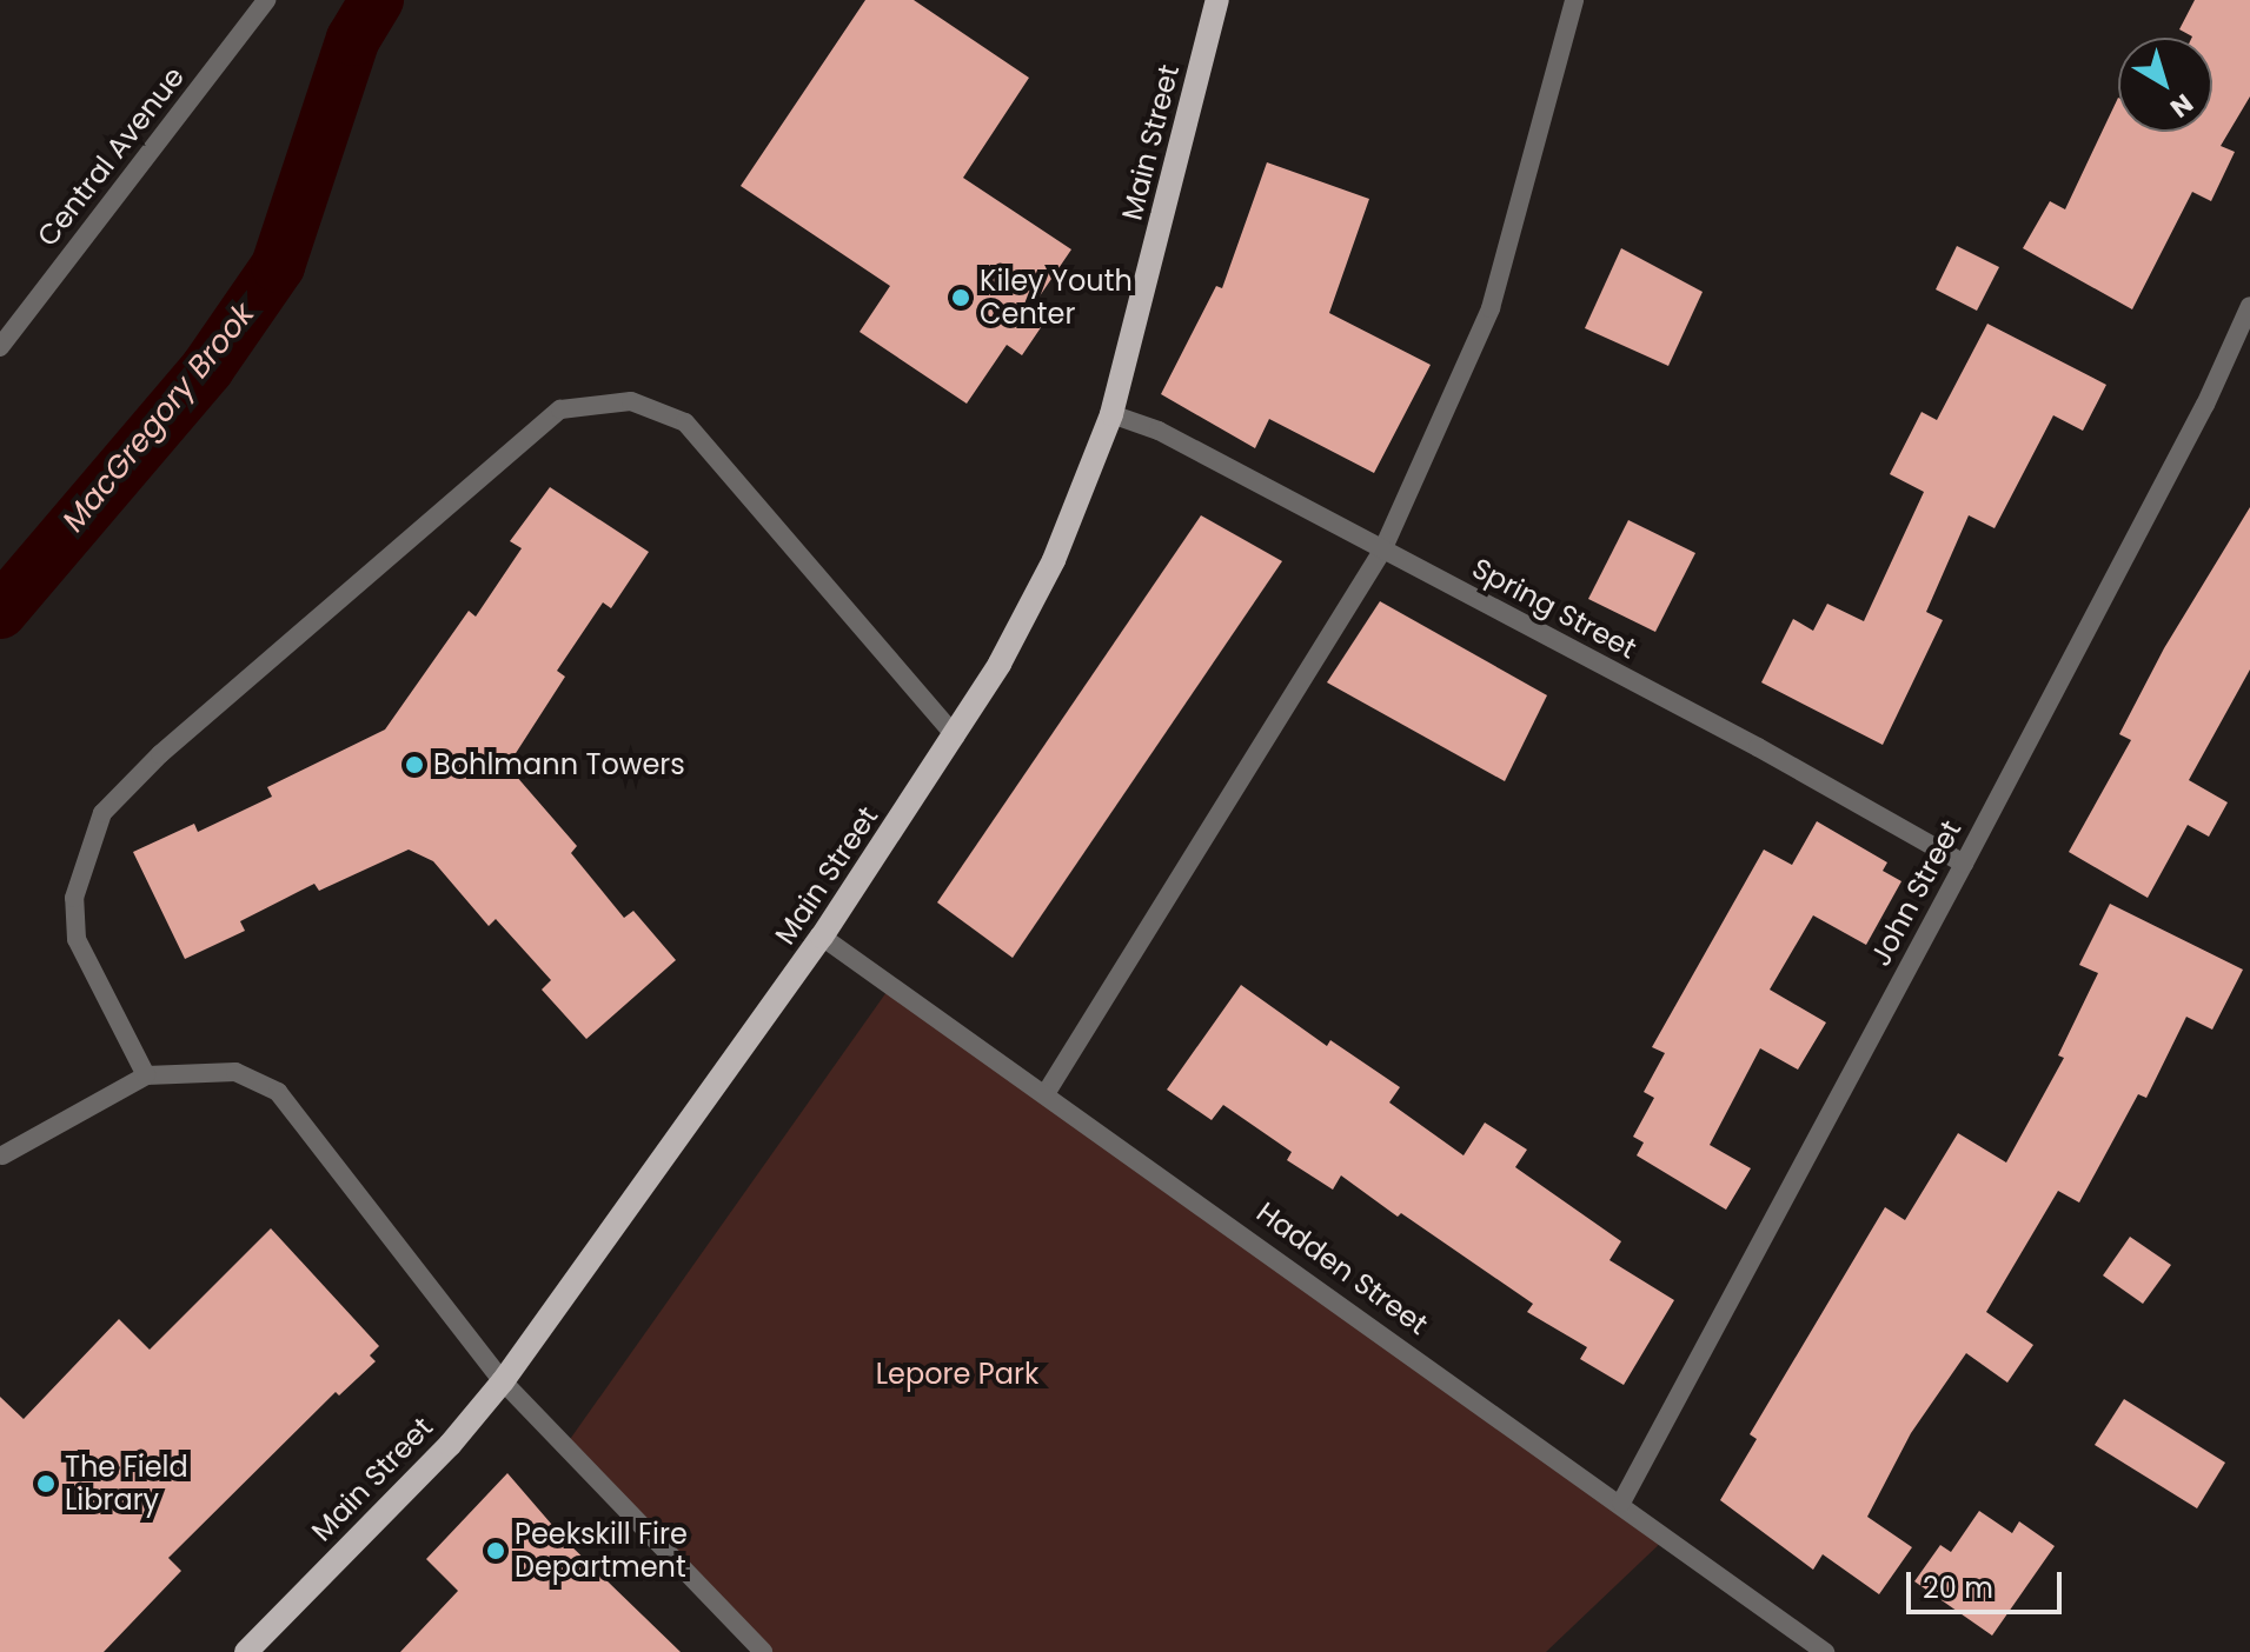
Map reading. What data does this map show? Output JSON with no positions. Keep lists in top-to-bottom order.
{
  "streets": {
    "main road": ["Main Street"],
    "street": [
      "Central Avenue",
      "Spring Street",
      "John Street",
      "Hadden Street"
    ]
  },
  "crossings": [
    ["Main Street", "Spring Street"],
    ["Main Street", "Hadden Street"],
    ["Spring Street", "John Street"],
    ["John Street", "Hadden Street"]
  ],
  "water": ["MacGregory Brook"],
  "parks": ["Lepore Park"],
  "places": [
    "Kiley Youth Center",
    "Bohlmann Towers",
    "The Field Library",
    "Peekskill Fire Department"
  ],
  "scale_bar": "20 m",
  "north": "bottom right"
}
